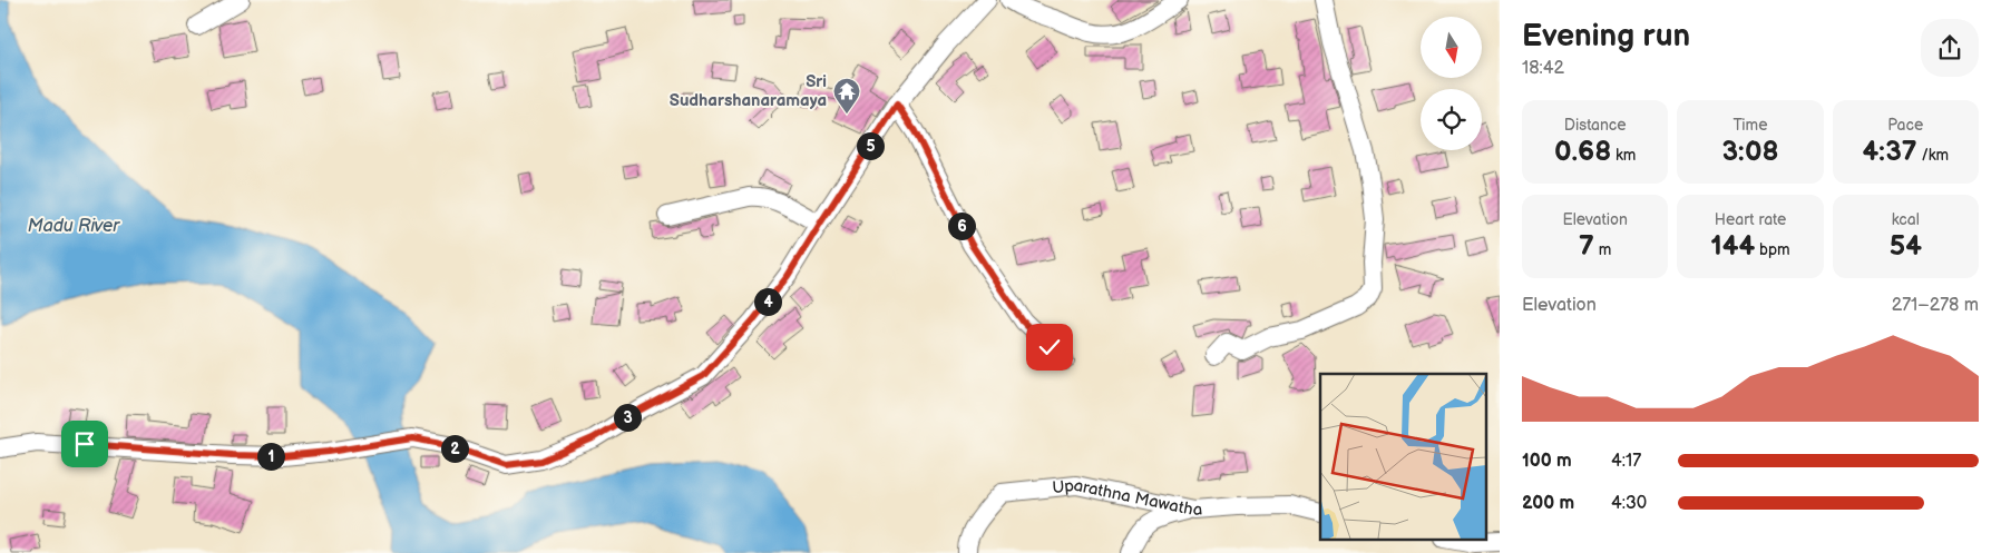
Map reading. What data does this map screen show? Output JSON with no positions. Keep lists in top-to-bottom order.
{
  "streets": {
    "street": ["Uparathna Mawatha"]
  },
  "water": ["Madu River"],
  "places": {
    "temple": ["Sri Sudharshanaramaya"]
  },
  "north": "bottom",
  "page": {
    "heading": ["Evening run", "18:42"],
    "stats": [
      ["Distance", "0.68 km"],
      ["Time", "3:08"],
      ["Pace", "4:37 /km"],
      ["Elevation", "7 m"],
      ["Heart rate", "144 bpm"],
      ["kcal", "54"]
    ],
    "pins": [
      "5",
      "6",
      "4",
      "3",
      "2",
      "1"
    ],
    "chart": ["Elevation", "271–278 m"],
    "list": [
      {
        "name": "100 m",
        "note": "4:17"
      },
      {
        "name": "200 m",
        "note": "4:30"
      }
    ]
  }
}
